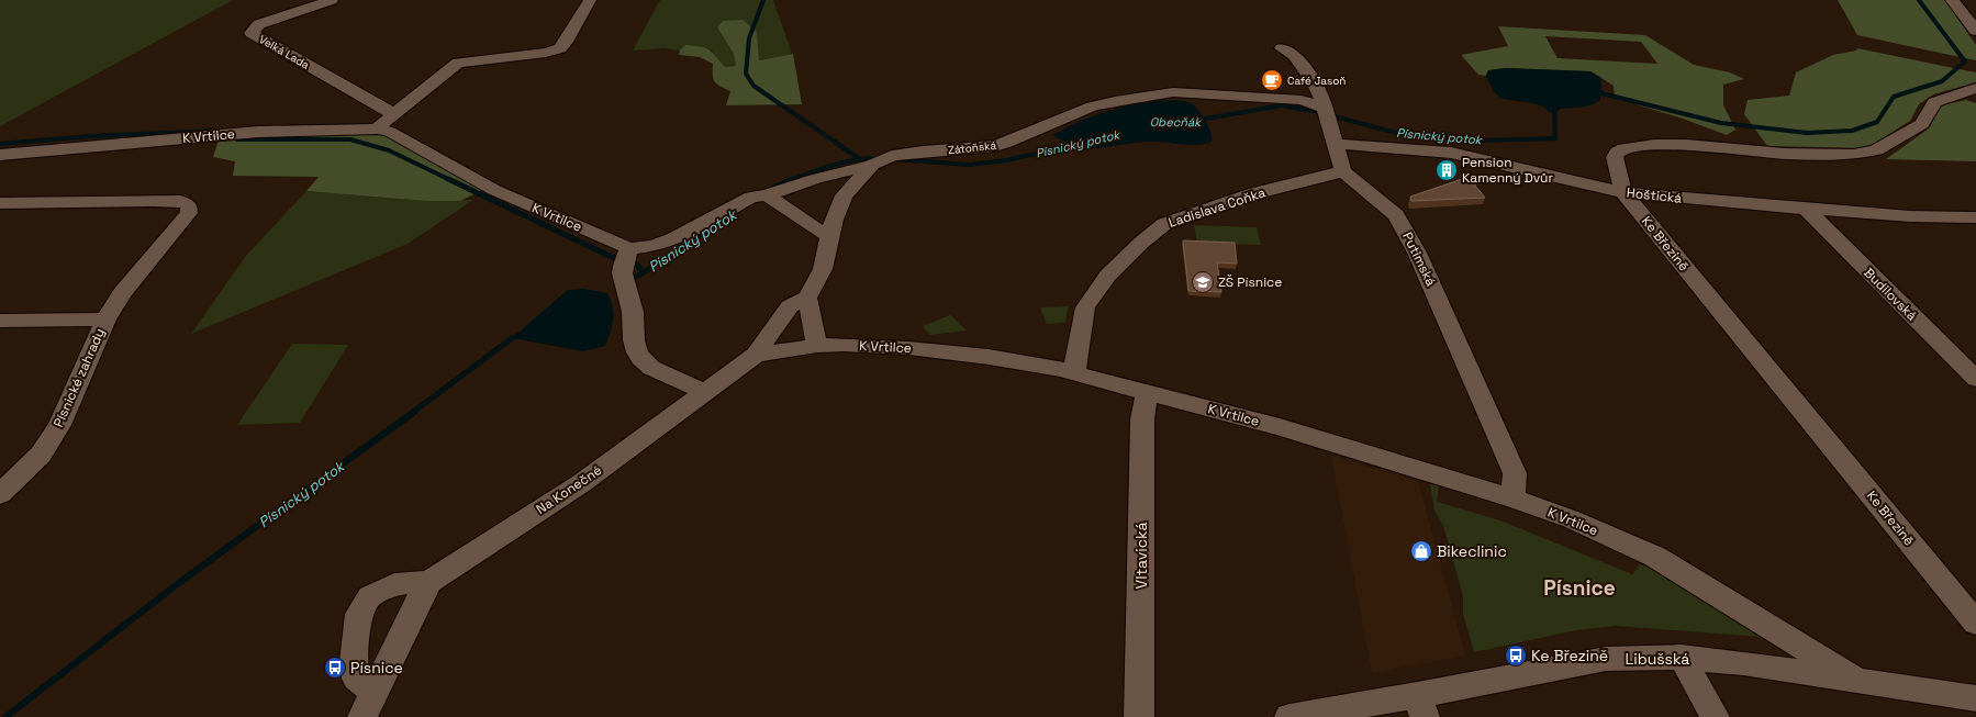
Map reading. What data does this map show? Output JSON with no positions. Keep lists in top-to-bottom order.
{
  "streets": {
    "street": [
      "Velká Lada",
      "K Vrtilce",
      "Zátoňská",
      "Hoštická",
      "Ladislava Coňka",
      "Ke Březině",
      "Putimská",
      "Budilovská",
      "Písnické zahrady",
      "Na Konečné",
      "Vltavická",
      "Libušská"
    ]
  },
  "crossings": [
    ["K Vrtilce", "Zátoňská"],
    ["K Vrtilce", "Ladislava Coňka"],
    ["K Vrtilce", "Putimská"],
    ["K Vrtilce", "Na Konečné"],
    ["K Vrtilce", "Vltavická"],
    ["K Vrtilce", "Libušská"],
    ["Hoštická", "Ke Březině"],
    ["Hoštická", "Budilovská"],
    ["Ladislava Coňka", "Putimská"]
  ],
  "districts": ["Písnice"],
  "water": ["Obecňák", "Písnický potok"],
  "places": {
    "cafe": ["Café Jasoň"],
    "building": ["Pension Kamenný Dvůr"],
    "school or university": ["ZŠ Písnice"],
    "shop": ["Bikeclinic"],
    "bus stop": ["Ke Březině", "Písnice"]
  }
}
